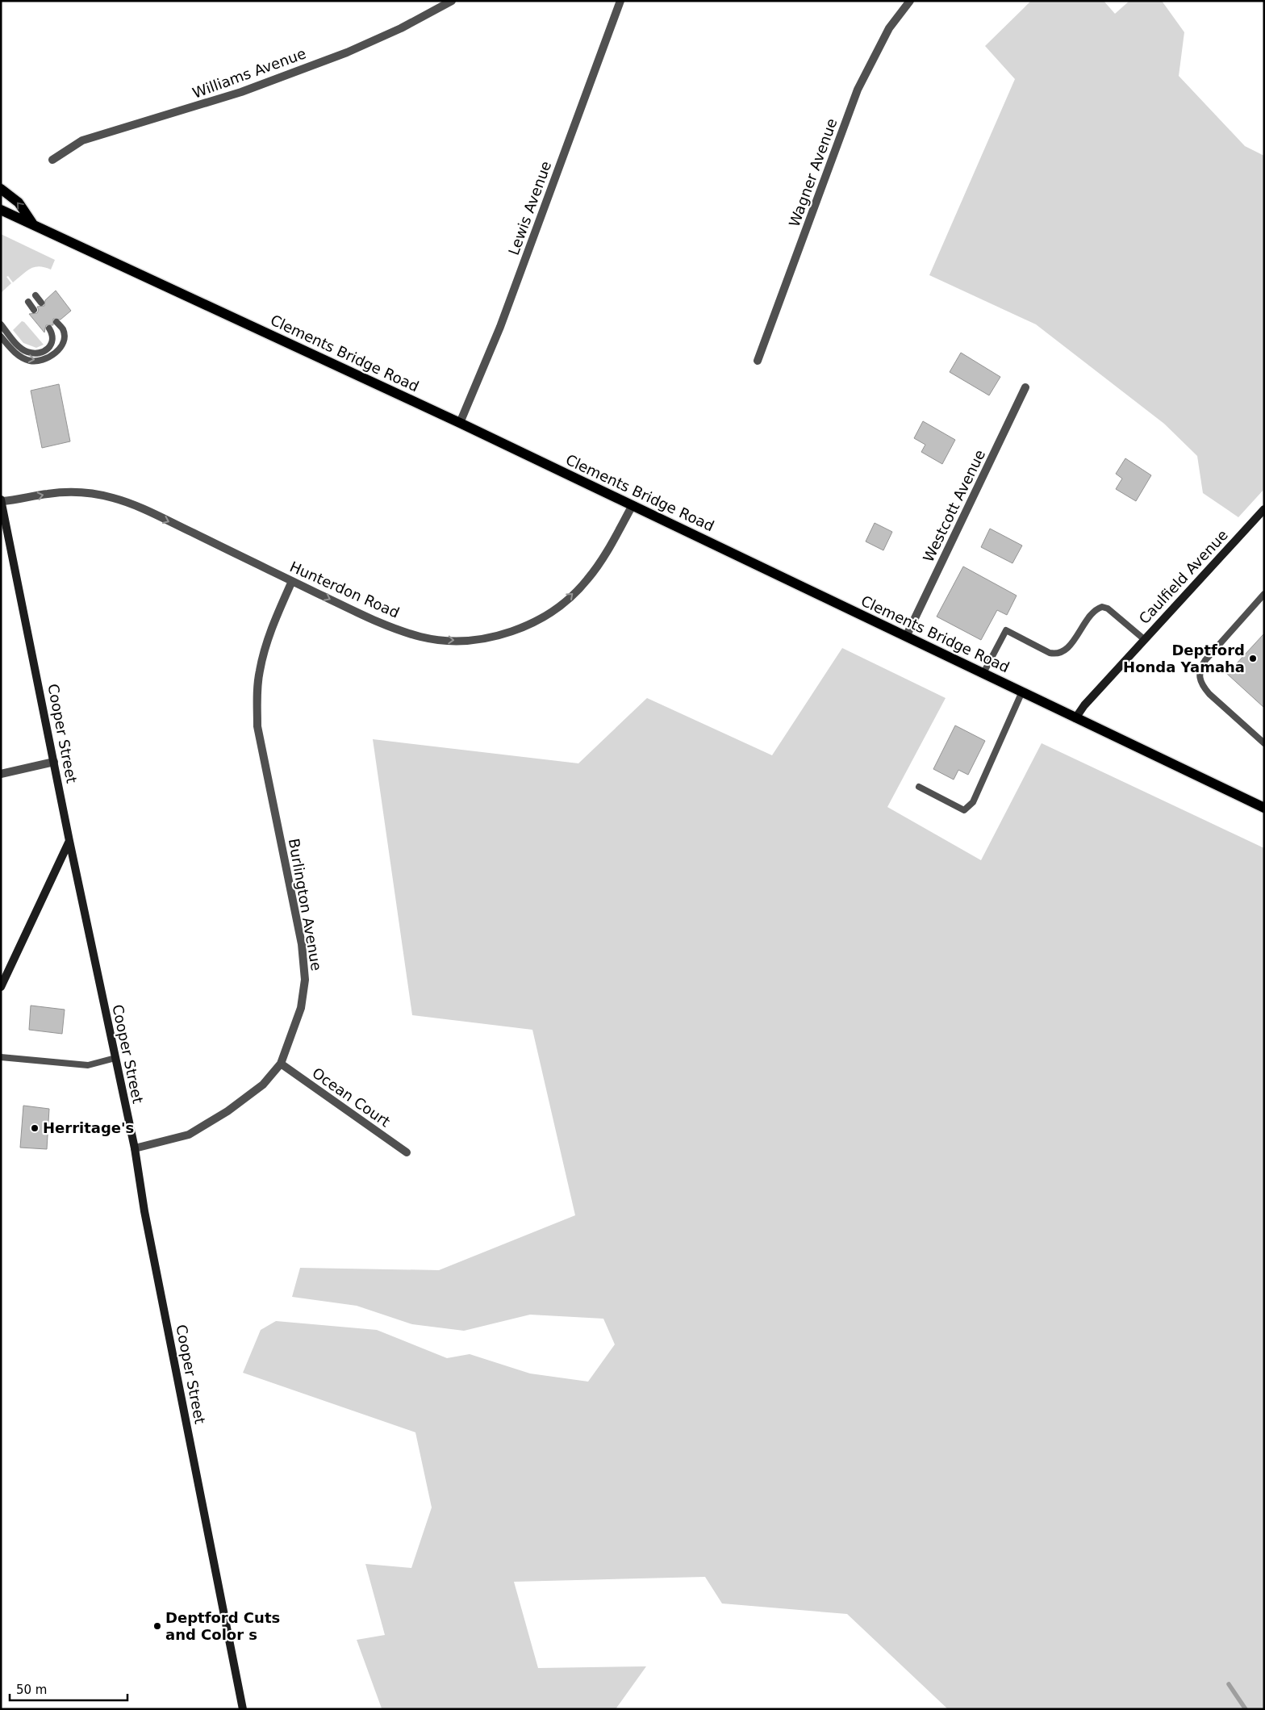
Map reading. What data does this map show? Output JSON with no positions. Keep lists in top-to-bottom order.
{
  "streets": {
    "main road": ["Clements Bridge Road", "Caulfield Avenue", "Cooper Street"],
    "street": [
      "Williams Avenue",
      "Wagner Avenue",
      "Lewis Avenue",
      "Westcott Avenue",
      "Hunterdon Road",
      "Burlington Avenue",
      "Ocean Court"
    ]
  },
  "crossings": [
    ["Lewis Avenue", "Clements Bridge Road"],
    ["Clements Bridge Road", "Westcott Avenue"],
    ["Clements Bridge Road", "Caulfield Avenue"],
    ["Clements Bridge Road", "Hunterdon Road"],
    ["Hunterdon Road", "Cooper Street"],
    ["Hunterdon Road", "Burlington Avenue"],
    ["Cooper Street", "Burlington Avenue"],
    ["Burlington Avenue", "Ocean Court"]
  ],
  "one_way": ["Hunterdon Road"],
  "places": ["Deptford Honda Yamaha", "Herritage's", "Deptford Cuts and Color s"],
  "scale_bar": "50 m"
}
